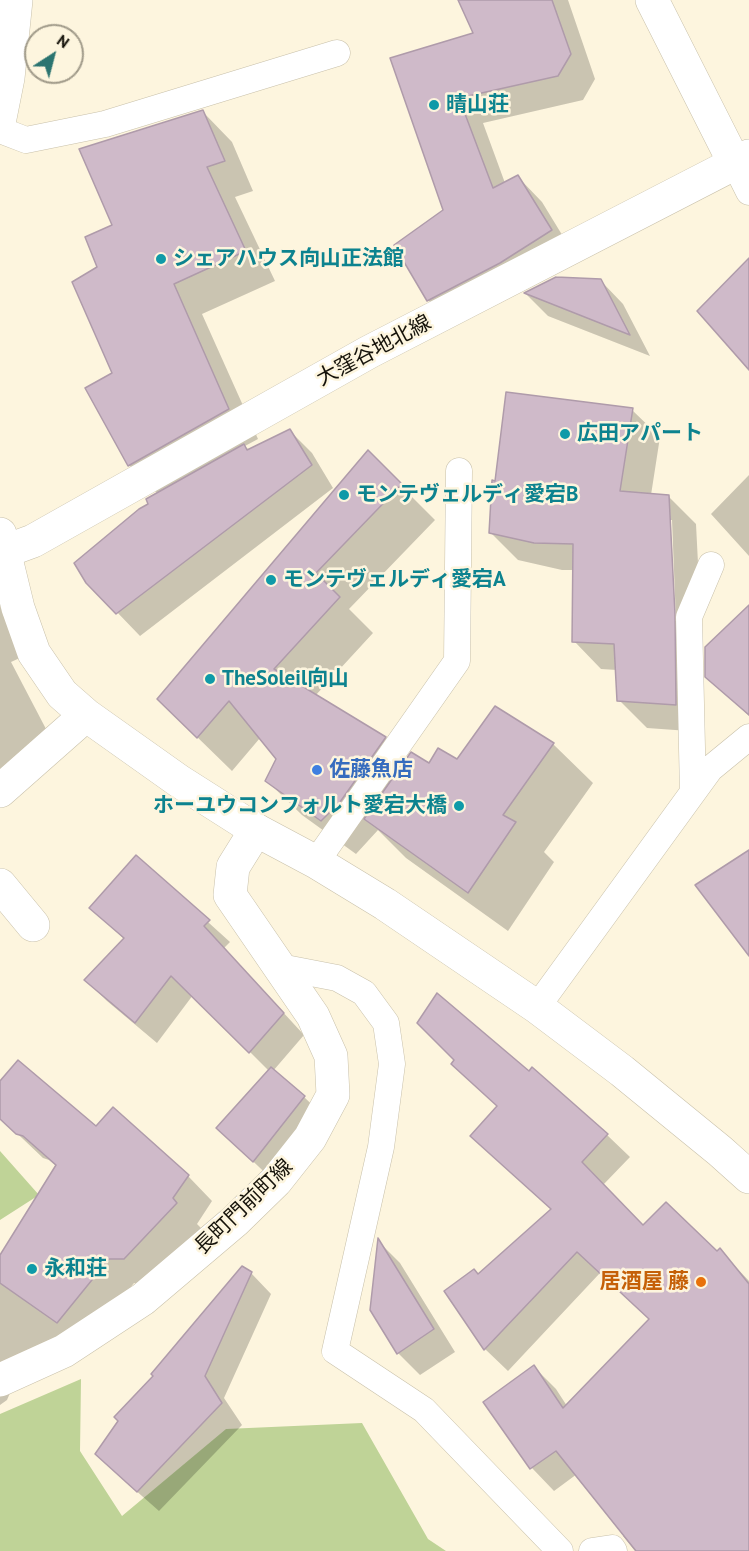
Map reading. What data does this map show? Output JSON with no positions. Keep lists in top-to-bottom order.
{
  "streets": {
    "street": ["大窪谷地北線", "長町門前町線"]
  },
  "places": [
    "晴山荘",
    "シェアハウス向山正法館",
    "広田アパート",
    "モンテヴェルディ愛宕B",
    "モンテヴェルディ愛宕A",
    "TheSoleil向山",
    "佐藤魚店",
    "ホーユウコンフォルト愛宕大橋",
    "永和荘",
    "居酒屋 藤"
  ],
  "north": "top right"
}
